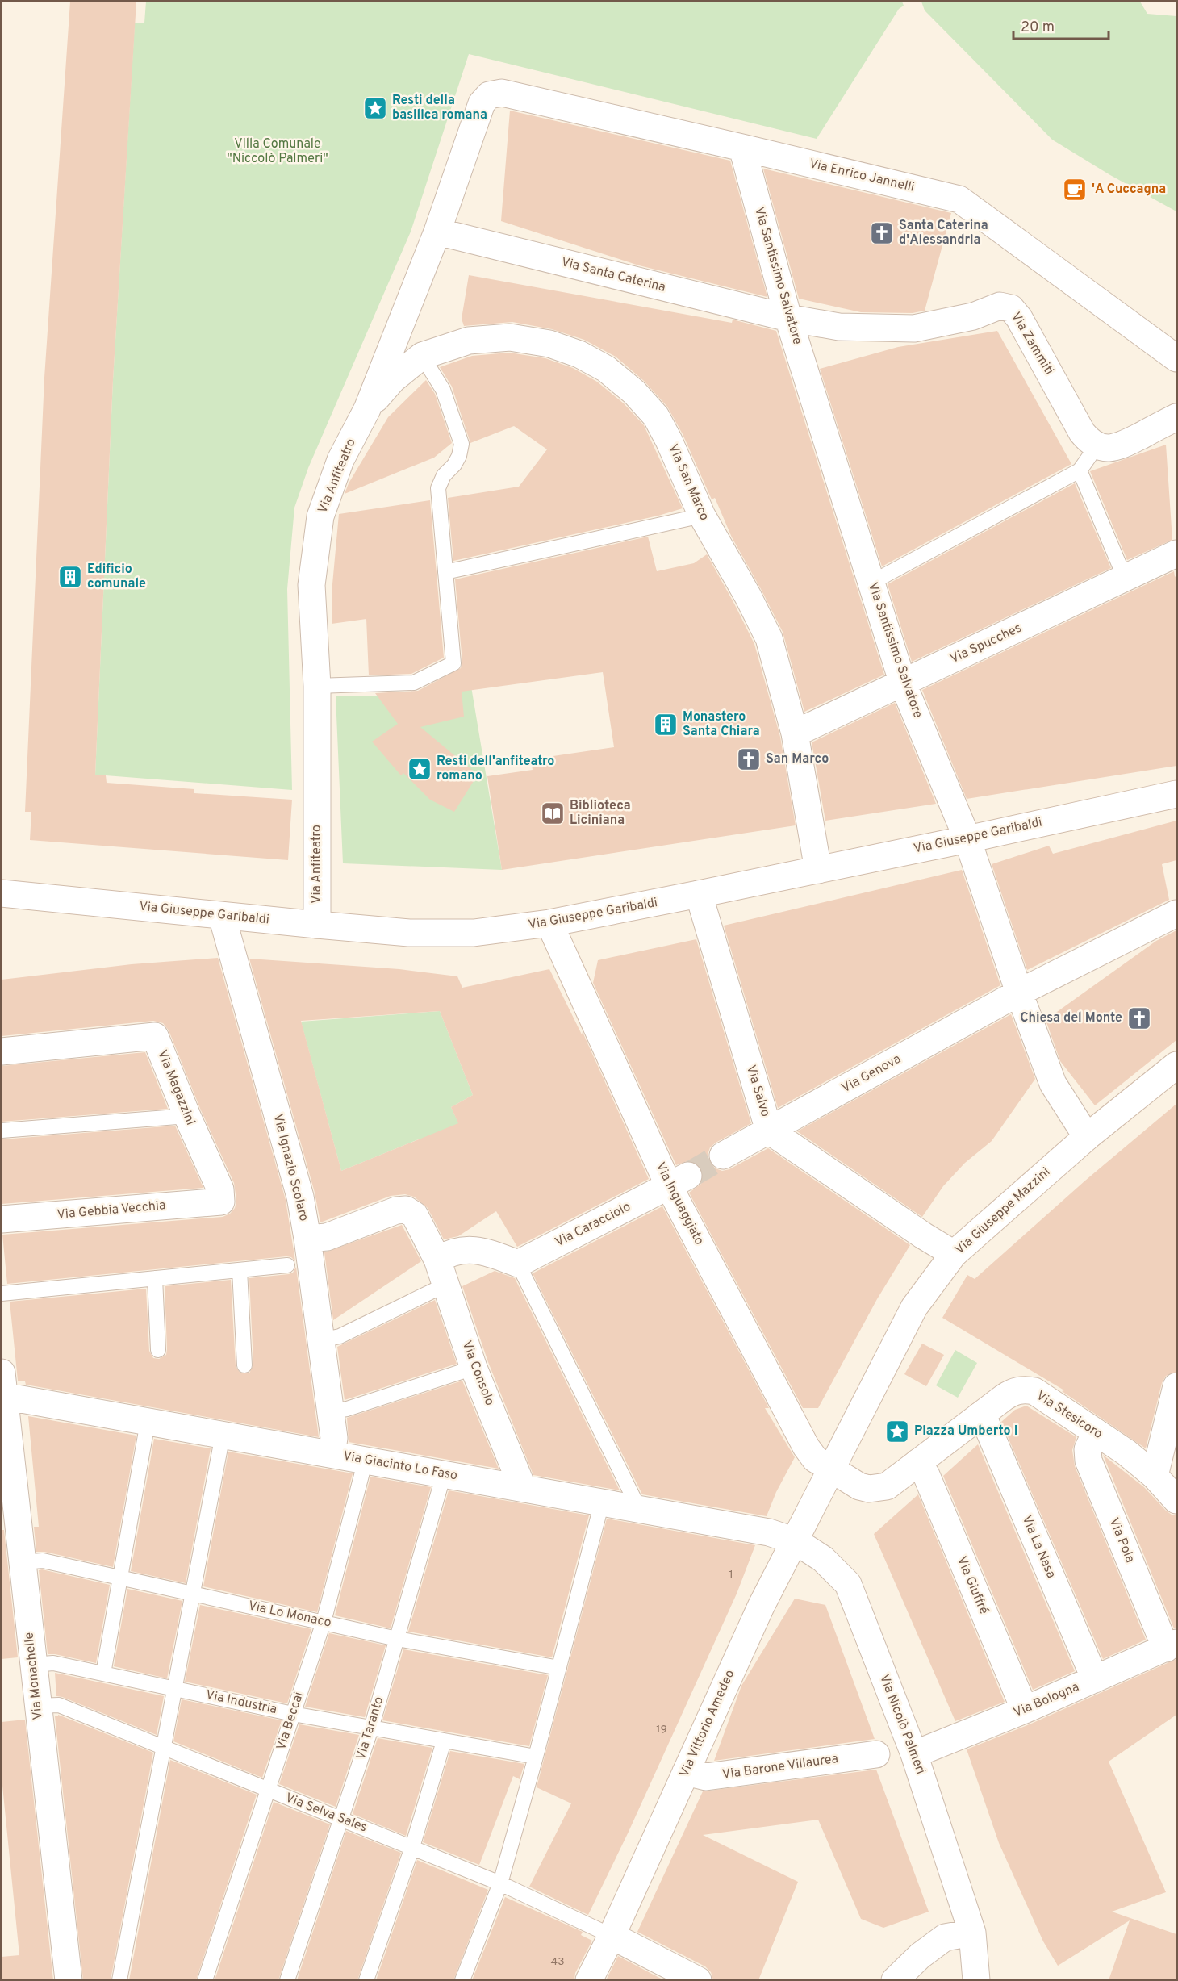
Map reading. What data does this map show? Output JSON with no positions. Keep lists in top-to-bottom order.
{
  "streets": {
    "street": [
      "Via Enrico Jannelli",
      "Via Santa Caterina",
      "Via Santissimo Salvatore",
      "Via Zammiti",
      "Via Anfiteatro",
      "Via San Marco",
      "Via Spucches",
      "Via Giuseppe Garibaldi",
      "Via Genova",
      "Via Magazzini",
      "Via Salvo",
      "Via Ignazio Scolaro",
      "Via Inguaggiato",
      "Via Gebbia Vecchia",
      "Via Giuseppe Mazzini",
      "Via Caracciolo",
      "Via Consolo",
      "Via Stesicoro",
      "Via Giacinto Lo Faso",
      "Via Pola",
      "Via La Nasa",
      "Via Giuffré",
      "Via Monachelle",
      "Via Bologna",
      "Via Vittorio Amedeo",
      "Via Nicolò Palmeri",
      "Via Barone Villaurea"
    ],
    "lane": [
      "Via Lo Monaco",
      "Via Industria",
      "Via Beccai",
      "Via Taranto",
      "Via Selva Sales"
    ]
  },
  "crossings": [
    ["Via Enrico Jannelli", "Via Santissimo Salvatore"],
    ["Via Enrico Jannelli", "Via Anfiteatro"],
    ["Via Santa Caterina", "Via Santissimo Salvatore"],
    ["Via Santa Caterina", "Via Zammiti"],
    ["Via Santa Caterina", "Via Anfiteatro"],
    ["Via Santissimo Salvatore", "Via Zammiti"],
    ["Via Santissimo Salvatore", "Via Spucches"],
    ["Via Santissimo Salvatore", "Via Giuseppe Garibaldi"],
    ["Via Santissimo Salvatore", "Via Genova"],
    ["Via Santissimo Salvatore", "Via Giuseppe Mazzini"],
    ["Via Anfiteatro", "Via San Marco"],
    ["Via Anfiteatro", "Via Giuseppe Garibaldi"],
    ["Via San Marco", "Via Spucches"],
    ["Via San Marco", "Via Giuseppe Garibaldi"],
    ["Via Giuseppe Garibaldi", "Via Salvo"],
    ["Via Giuseppe Garibaldi", "Via Ignazio Scolaro"],
    ["Via Giuseppe Garibaldi", "Via Inguaggiato"],
    ["Via Genova", "Via Salvo"],
    ["Via Magazzini", "Via Gebbia Vecchia"],
    ["Via Salvo", "Via Giuseppe Mazzini"],
    ["Via Ignazio Scolaro", "Via Consolo"],
    ["Via Ignazio Scolaro", "Via Giacinto Lo Faso"],
    ["Via Inguaggiato", "Via Giuseppe Mazzini"],
    ["Via Inguaggiato", "Via Caracciolo"],
    ["Via Inguaggiato", "Via Stesicoro"],
    ["Via Inguaggiato", "Via Vittorio Amedeo"],
    ["Via Giuseppe Mazzini", "Via Stesicoro"],
    ["Via Giuseppe Mazzini", "Via Vittorio Amedeo"],
    ["Via Consolo", "Via Giacinto Lo Faso"],
    ["Via Stesicoro", "Via Pola"],
    ["Via Stesicoro", "Via La Nasa"],
    ["Via Stesicoro", "Via Giuffré"],
    ["Via Stesicoro", "Via Vittorio Amedeo"],
    ["Via Giacinto Lo Faso", "Via Monachelle"],
    ["Via Giacinto Lo Faso", "Via Beccai"],
    ["Via Giacinto Lo Faso", "Via Vittorio Amedeo"],
    ["Via Giacinto Lo Faso", "Via Nicolò Palmeri"],
    ["Via Giacinto Lo Faso", "Via Taranto"],
    ["Via Pola", "Via Bologna"],
    ["Via La Nasa", "Via Bologna"],
    ["Via Giuffré", "Via Bologna"],
    ["Via Lo Monaco", "Via Monachelle"],
    ["Via Lo Monaco", "Via Beccai"],
    ["Via Lo Monaco", "Via Taranto"],
    ["Via Monachelle", "Via Industria"],
    ["Via Monachelle", "Via Selva Sales"],
    ["Via Bologna", "Via Nicolò Palmeri"],
    ["Via Industria", "Via Beccai"],
    ["Via Industria", "Via Taranto"],
    ["Via Beccai", "Via Selva Sales"],
    ["Via Vittorio Amedeo", "Via Nicolò Palmeri"],
    ["Via Vittorio Amedeo", "Via Barone Villaurea"],
    ["Via Vittorio Amedeo", "Via Selva Sales"],
    ["Via Taranto", "Via Selva Sales"]
  ],
  "parks": ["Villa Comunale \"Niccolò Palmeri\""],
  "places": {
    "place": ["Resti della basilica romana", "Resti dell'anfiteatro romano", "Piazza Umberto I"],
    "cafe": ["'A Cuccagna"],
    "church": ["Santa Caterina d'Alessandria", "San Marco", "Chiesa del Monte"],
    "building": ["Edificio comunale", "Monastero Santa Chiara"],
    "library": ["Biblioteca Liciniana"]
  },
  "house_numbers": ["1", "19", "43"],
  "scale_bar": "20 m"
}
